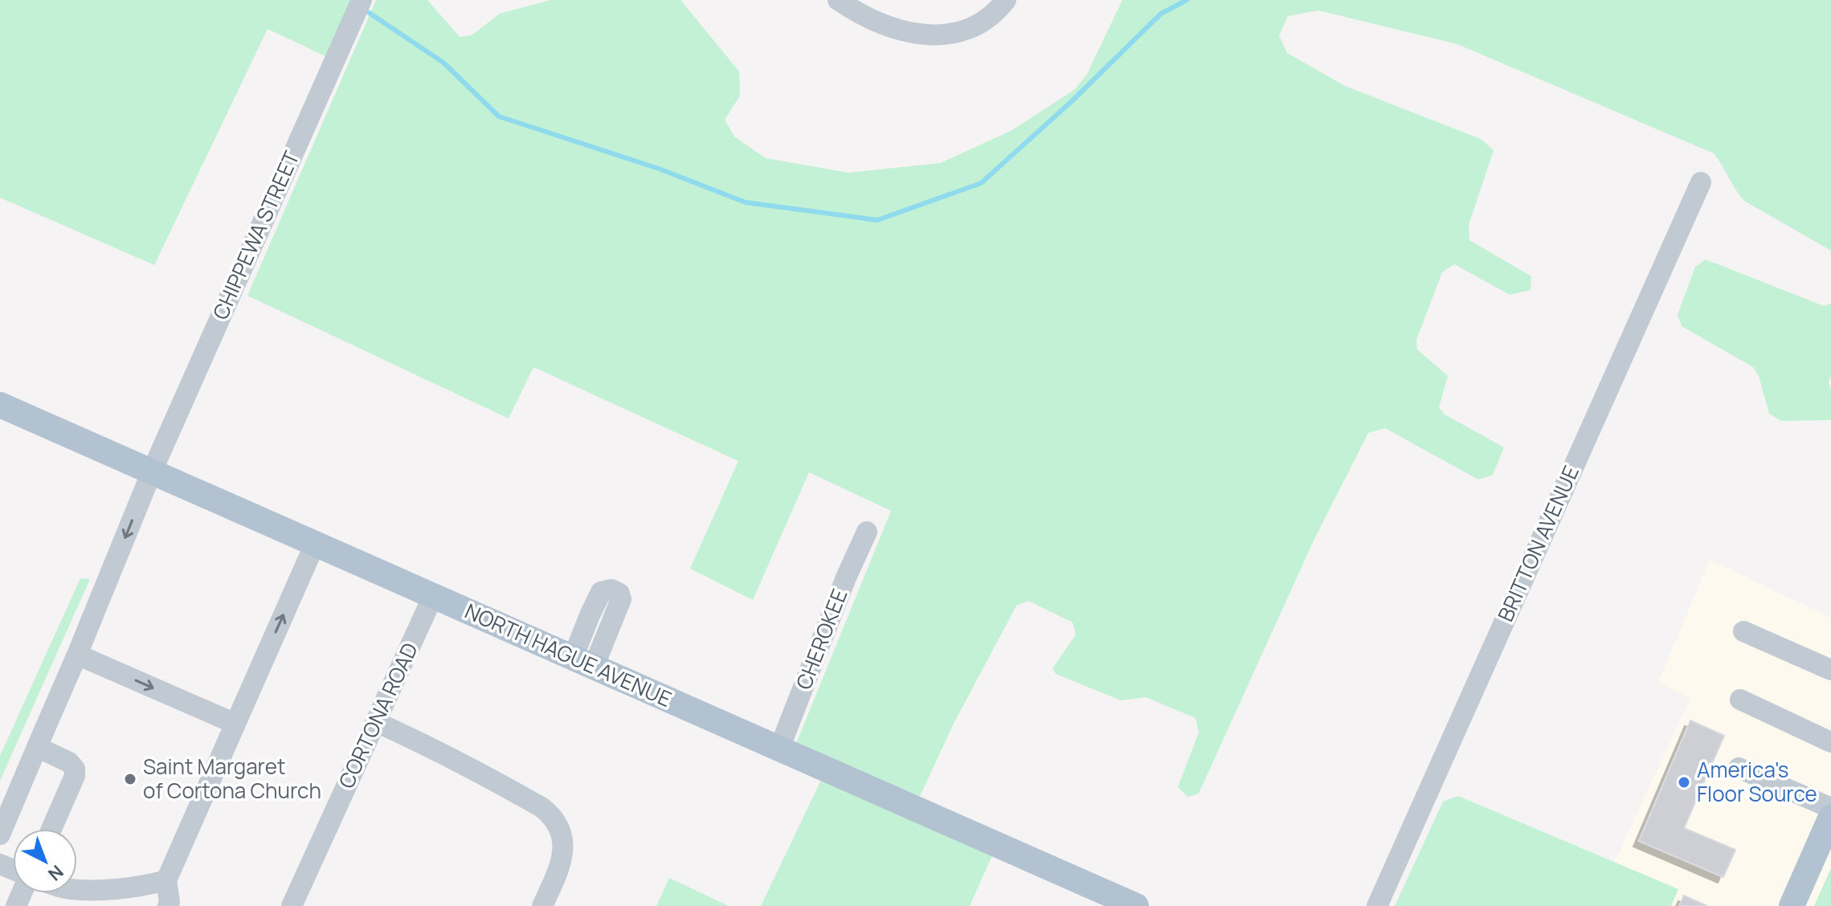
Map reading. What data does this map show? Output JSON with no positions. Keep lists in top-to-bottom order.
{
  "streets": {
    "main road": ["NORTH HAGUE AVENUE"],
    "street": [
      "CHIPPEWA STREET",
      "BRITTON AVENUE",
      "CHEROKEE",
      "CORTONA ROAD"
    ]
  },
  "crossings": [
    ["CHIPPEWA STREET", "NORTH HAGUE AVENUE"],
    ["CHEROKEE", "NORTH HAGUE AVENUE"],
    ["NORTH HAGUE AVENUE", "CORTONA ROAD"]
  ],
  "places": ["Saint Margaret of Cortona Church", "America's Floor Source"],
  "north": "bottom right"
}
